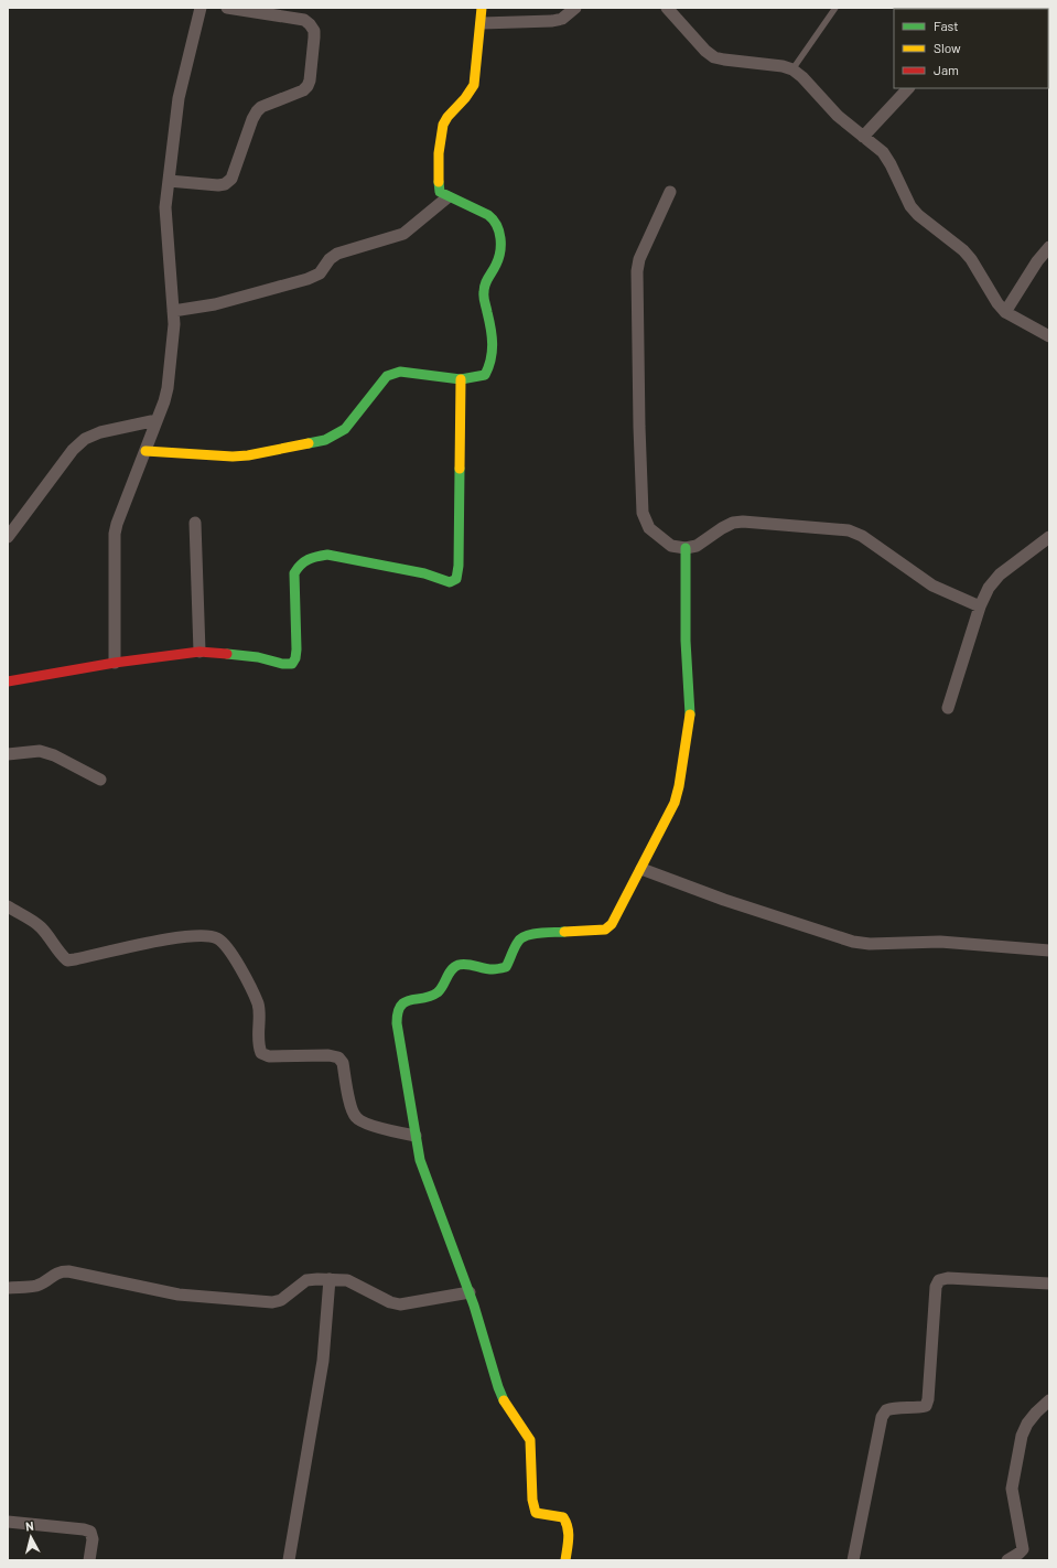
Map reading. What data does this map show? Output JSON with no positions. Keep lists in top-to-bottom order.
{
  "legend": ["Fast", "Slow", "Jam"],
  "north": "top"
}
